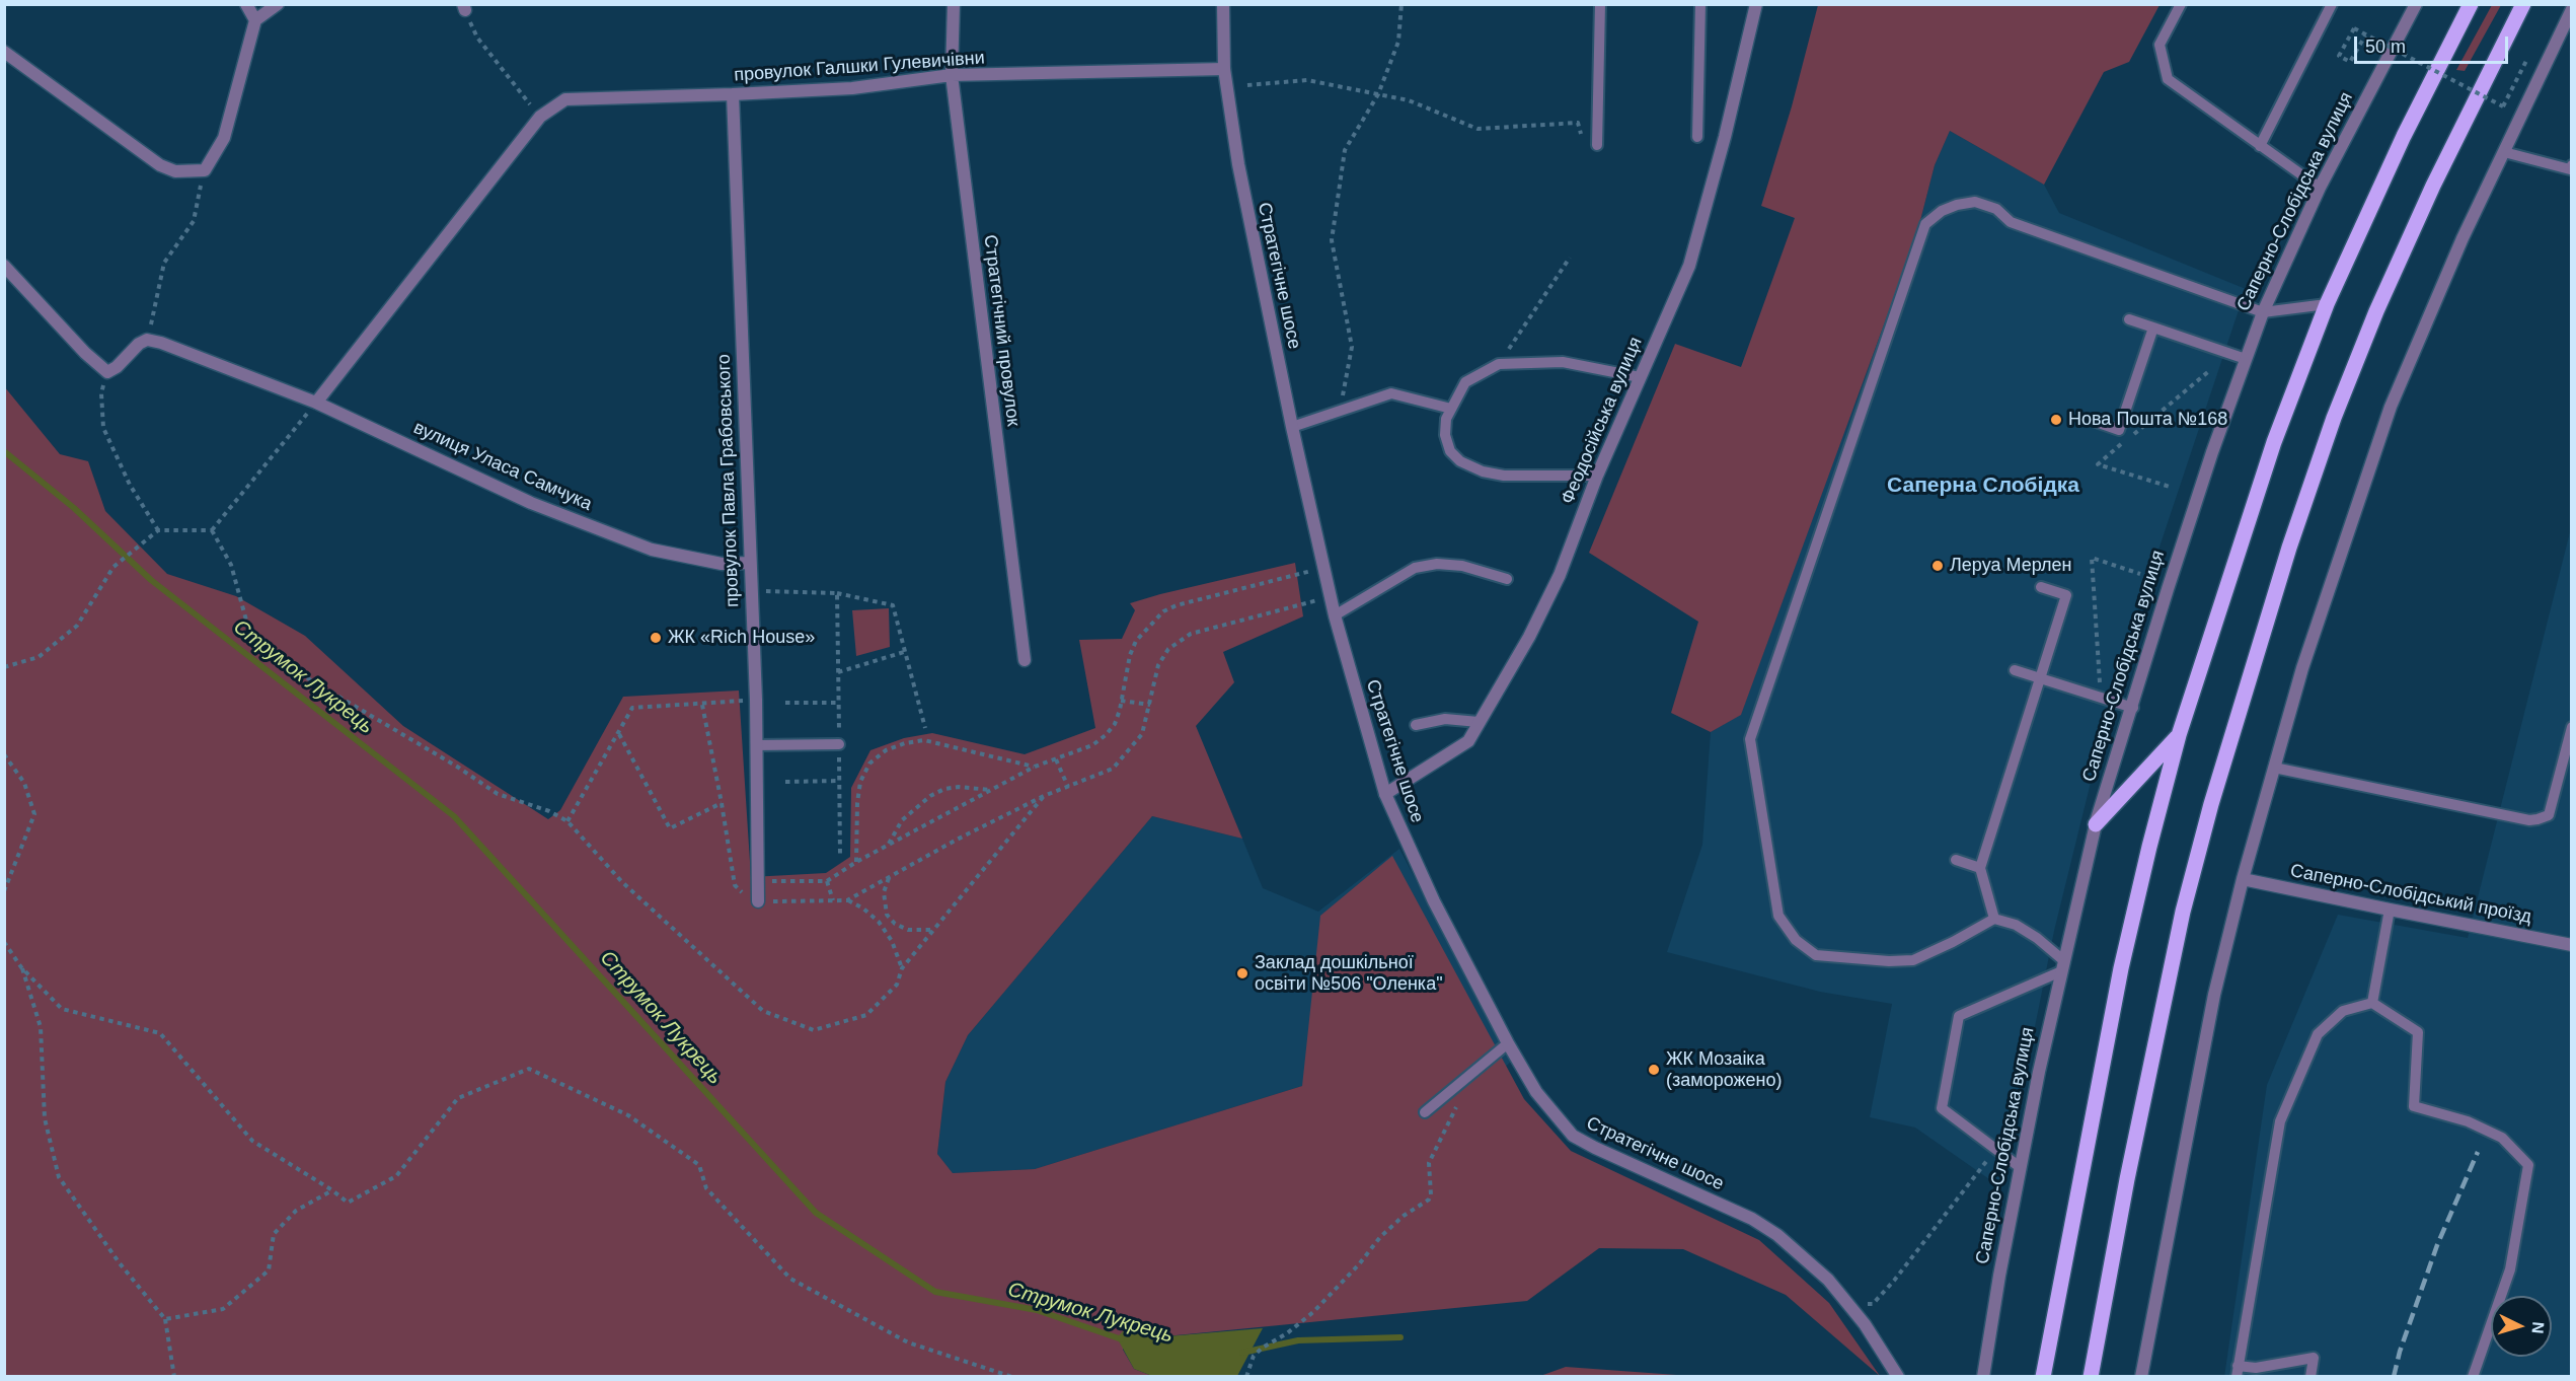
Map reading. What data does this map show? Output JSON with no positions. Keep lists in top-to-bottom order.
{
  "streets": {
    "street": [
      "провулок Галшки Гулевичівни",
      "Саперно-Слобідська вулиця",
      "Стратегічне шосе",
      "Стратегічний провулок",
      "Феодосійська вулиця",
      "вулиця Уласа Самчука",
      "провулок Павла Грабовського",
      "Саперно-Слобідський проїзд"
    ]
  },
  "crossings": [
    ["провулок Галшки Гулевичівни", "Стратегічне шосе"],
    ["провулок Галшки Гулевичівни", "Стратегічний провулок"],
    ["провулок Галшки Гулевичівни", "провулок Павла Грабовського"],
    ["Стратегічне шосе", "Феодосійська вулиця"],
    ["вулиця Уласа Самчука", "провулок Павла Грабовського"]
  ],
  "districts": ["Саперна Слобідка"],
  "water": ["Струмок Лукрець"],
  "places": [
    "Нова Пошта №168",
    "Леруа Мерлен",
    "ЖК «Rich House»",
    "Заклад дошкільної освіти №506 \"Оленка\"",
    "ЖК Мозаіка (заморожено)"
  ],
  "scale_bar": "50 m",
  "north": "right"
}
